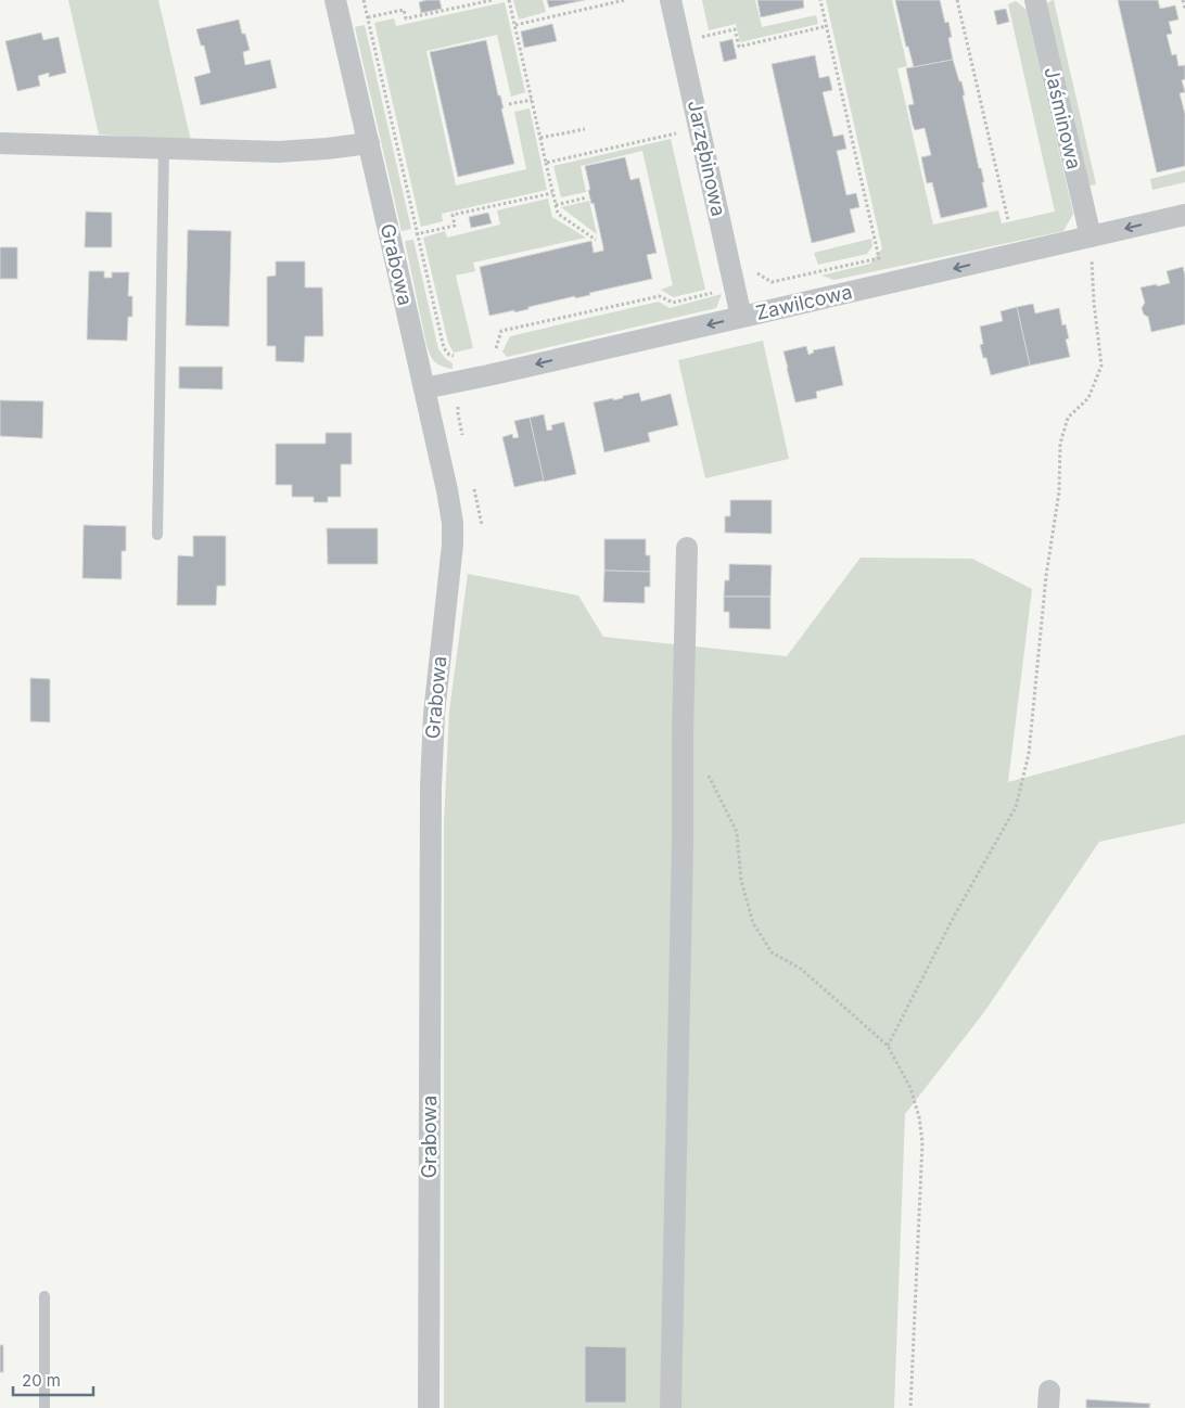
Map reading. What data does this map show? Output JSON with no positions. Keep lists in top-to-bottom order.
{
  "streets": {
    "street": [
      "Jaśminowa",
      "Jarzębinowa",
      "Grabowa",
      "Zawilcowa"
    ]
  },
  "crossings": [
    ["Jaśminowa", "Zawilcowa"],
    ["Jarzębinowa", "Zawilcowa"],
    ["Grabowa", "Zawilcowa"]
  ],
  "one_way": ["Zawilcowa"],
  "scale_bar": "20 m"
}
